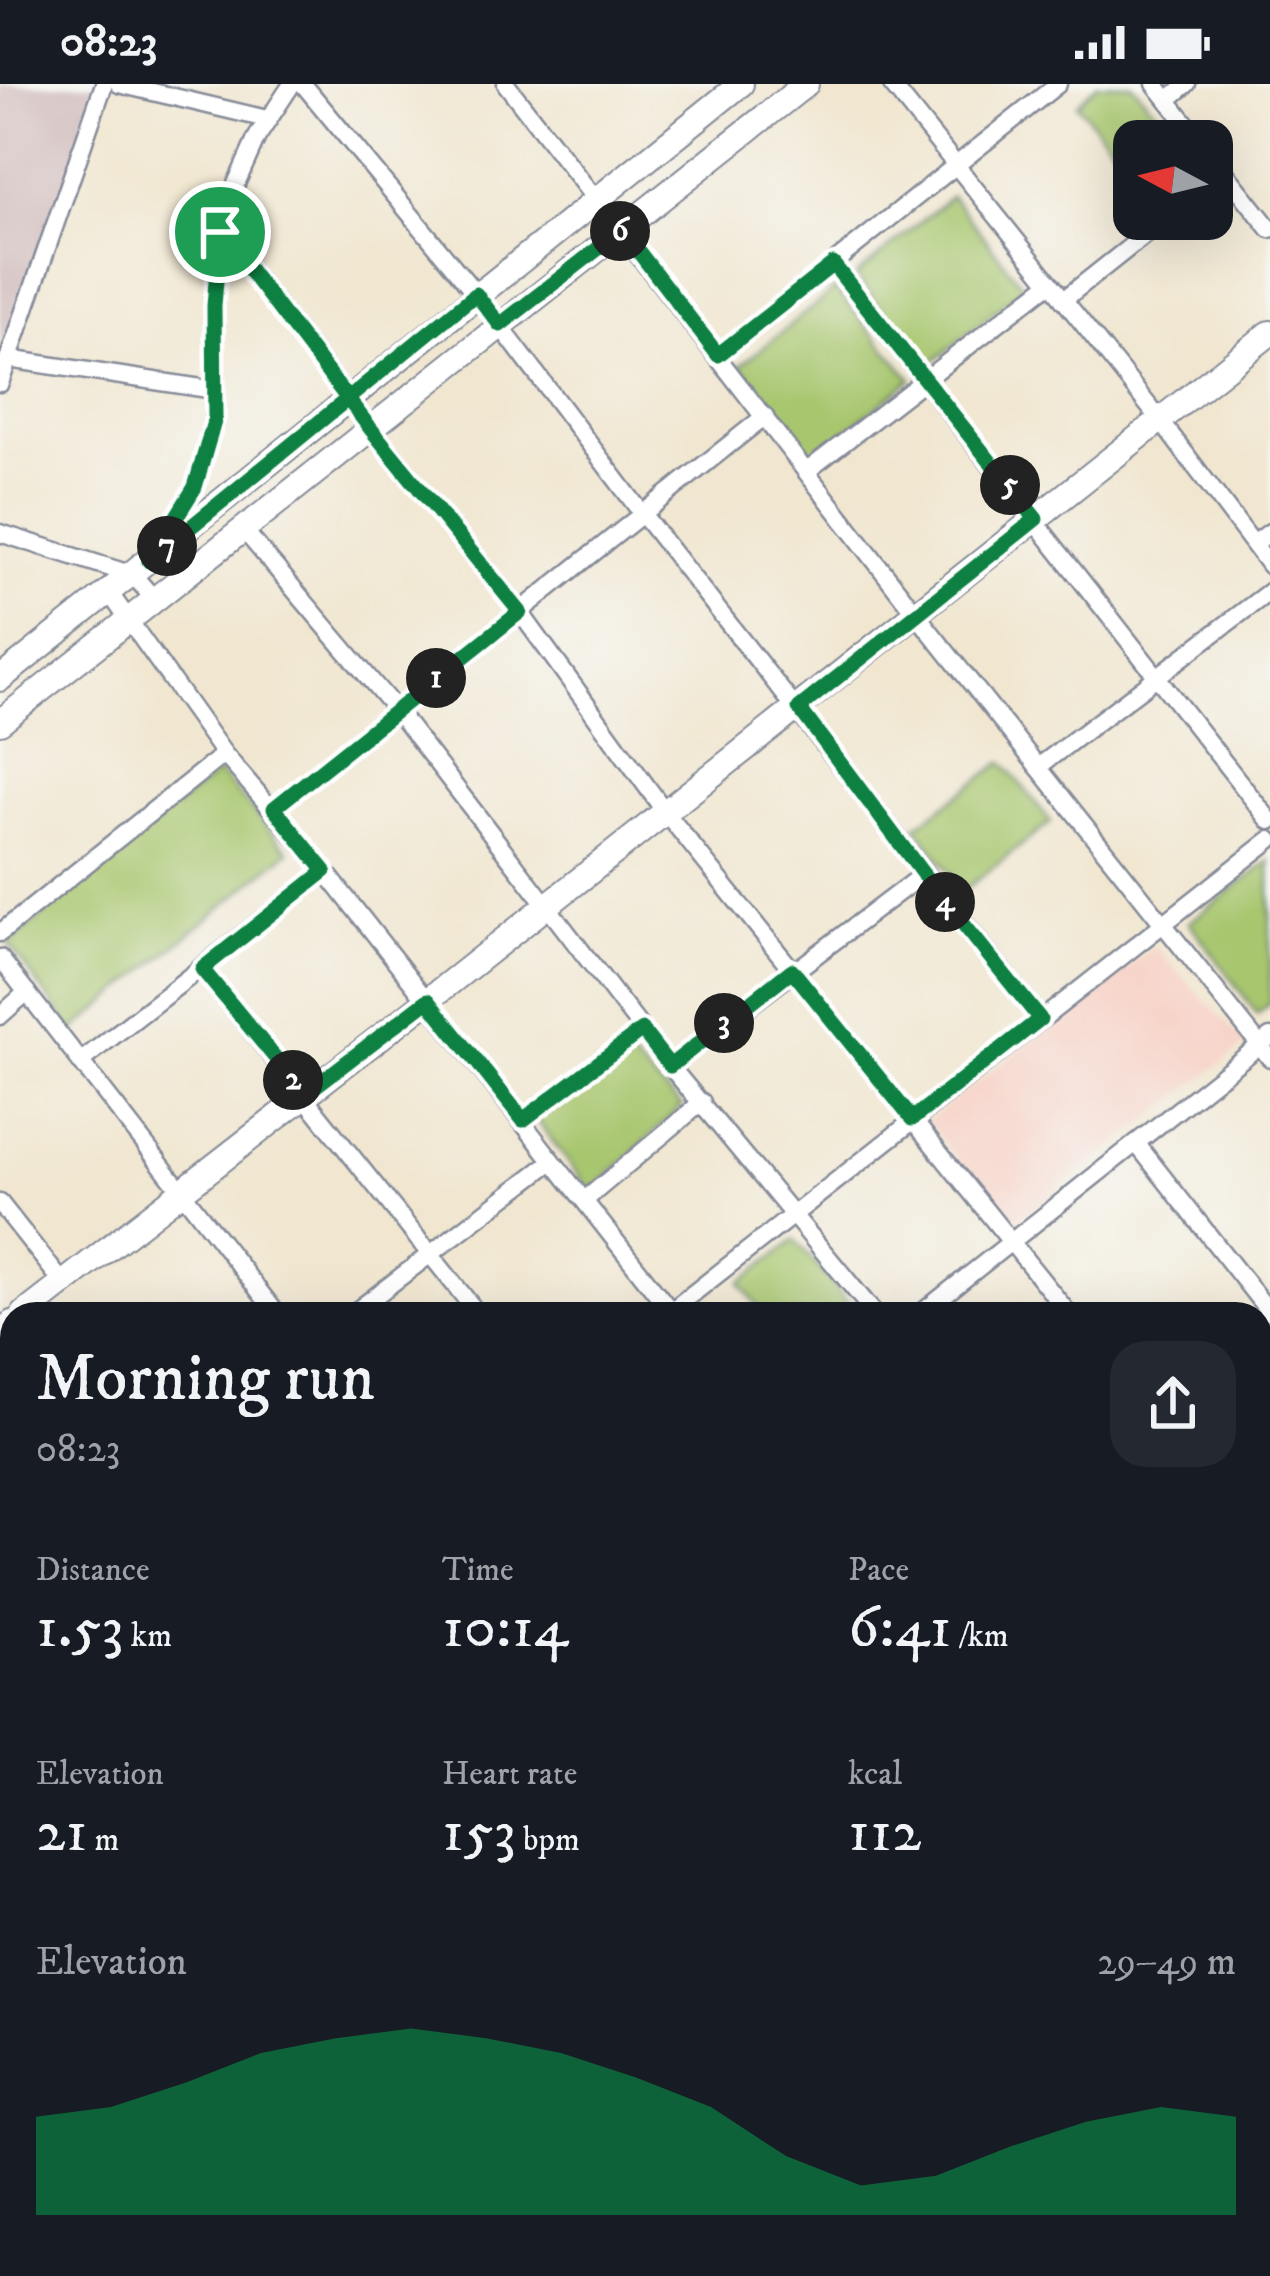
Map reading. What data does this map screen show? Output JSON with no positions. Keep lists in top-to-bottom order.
{
  "north": "left",
  "page": {
    "status": "08:23",
    "pins": [
      "6",
      "5",
      "7",
      "1",
      "4",
      "3",
      "2"
    ],
    "heading": ["Morning run", "08:23"],
    "stats": [
      ["Distance", "1.53 km"],
      ["Time", "10:14"],
      ["Pace", "6:41 /km"],
      ["Elevation", "21 m"],
      ["Heart rate", "153 bpm"],
      ["kcal", "112"]
    ],
    "chart": ["Elevation", "29–49 m"]
  }
}
